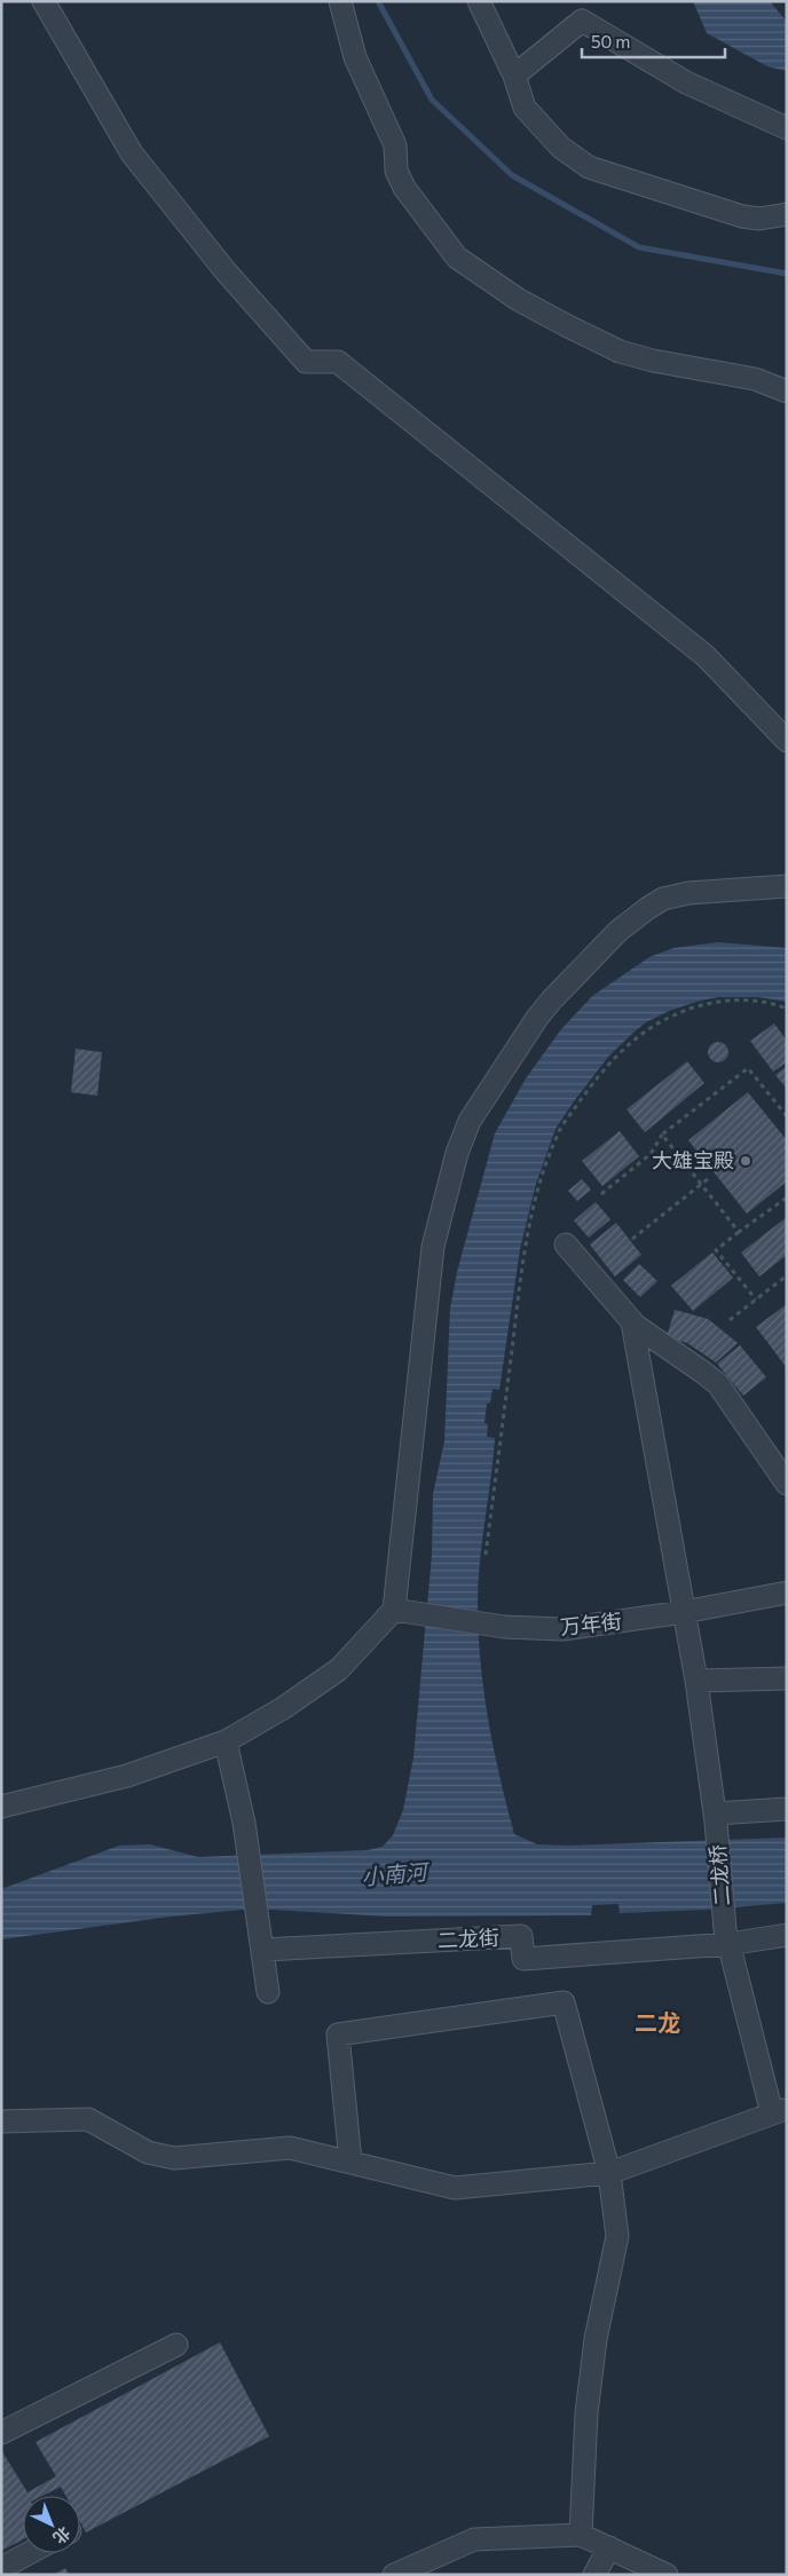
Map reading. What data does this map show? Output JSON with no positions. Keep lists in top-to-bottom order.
{
  "streets": {
    "street": ["万年街", "二龙桥", "二龙街"]
  },
  "crossings": [
    ["万年街", "二龙桥"],
    ["二龙桥", "二龙街"]
  ],
  "districts": ["二龙"],
  "water": ["小南河"],
  "places": ["大雄宝殿"],
  "scale_bar": "50 m",
  "north": "bottom right"
}
